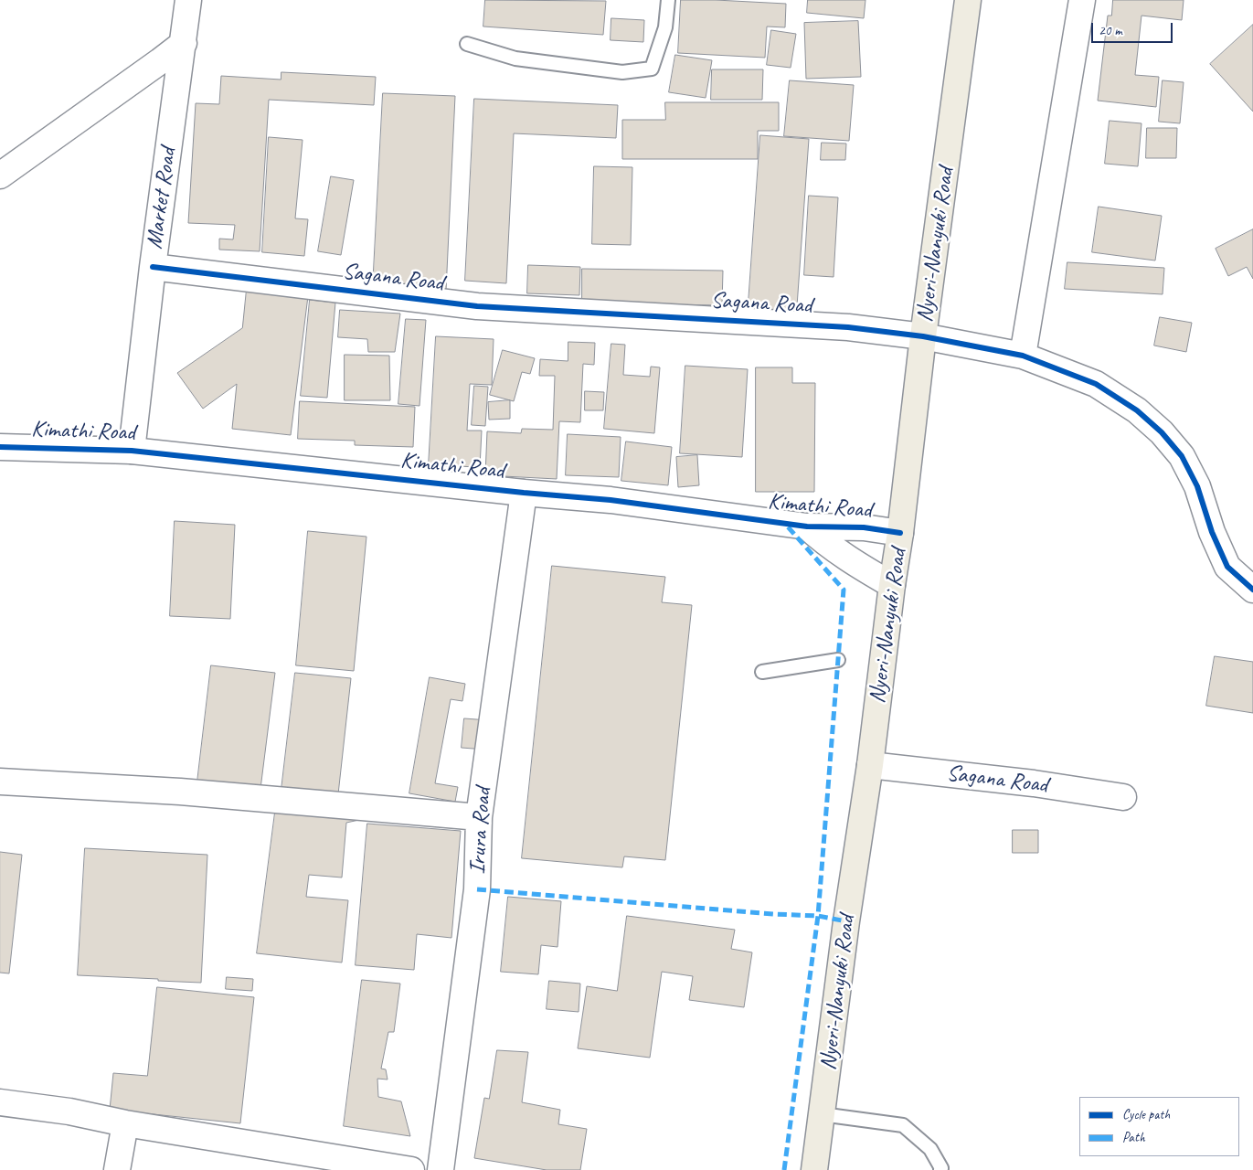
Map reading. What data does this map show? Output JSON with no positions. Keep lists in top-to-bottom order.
{
  "streets": {
    "highway": ["Nyeri-Nanyuki Road"],
    "street": [
      "Market Road",
      "Sagana Road",
      "Kimathi Road",
      "Irura Road"
    ]
  },
  "crossings": [
    ["Market Road", "Sagana Road"],
    ["Market Road", "Kimathi Road"],
    ["Nyeri-Nanyuki Road", "Sagana Road"],
    ["Nyeri-Nanyuki Road", "Kimathi Road"],
    ["Kimathi Road", "Irura Road"]
  ],
  "legend": ["Cycle path", "Path"],
  "scale_bar": "20 m"
}
